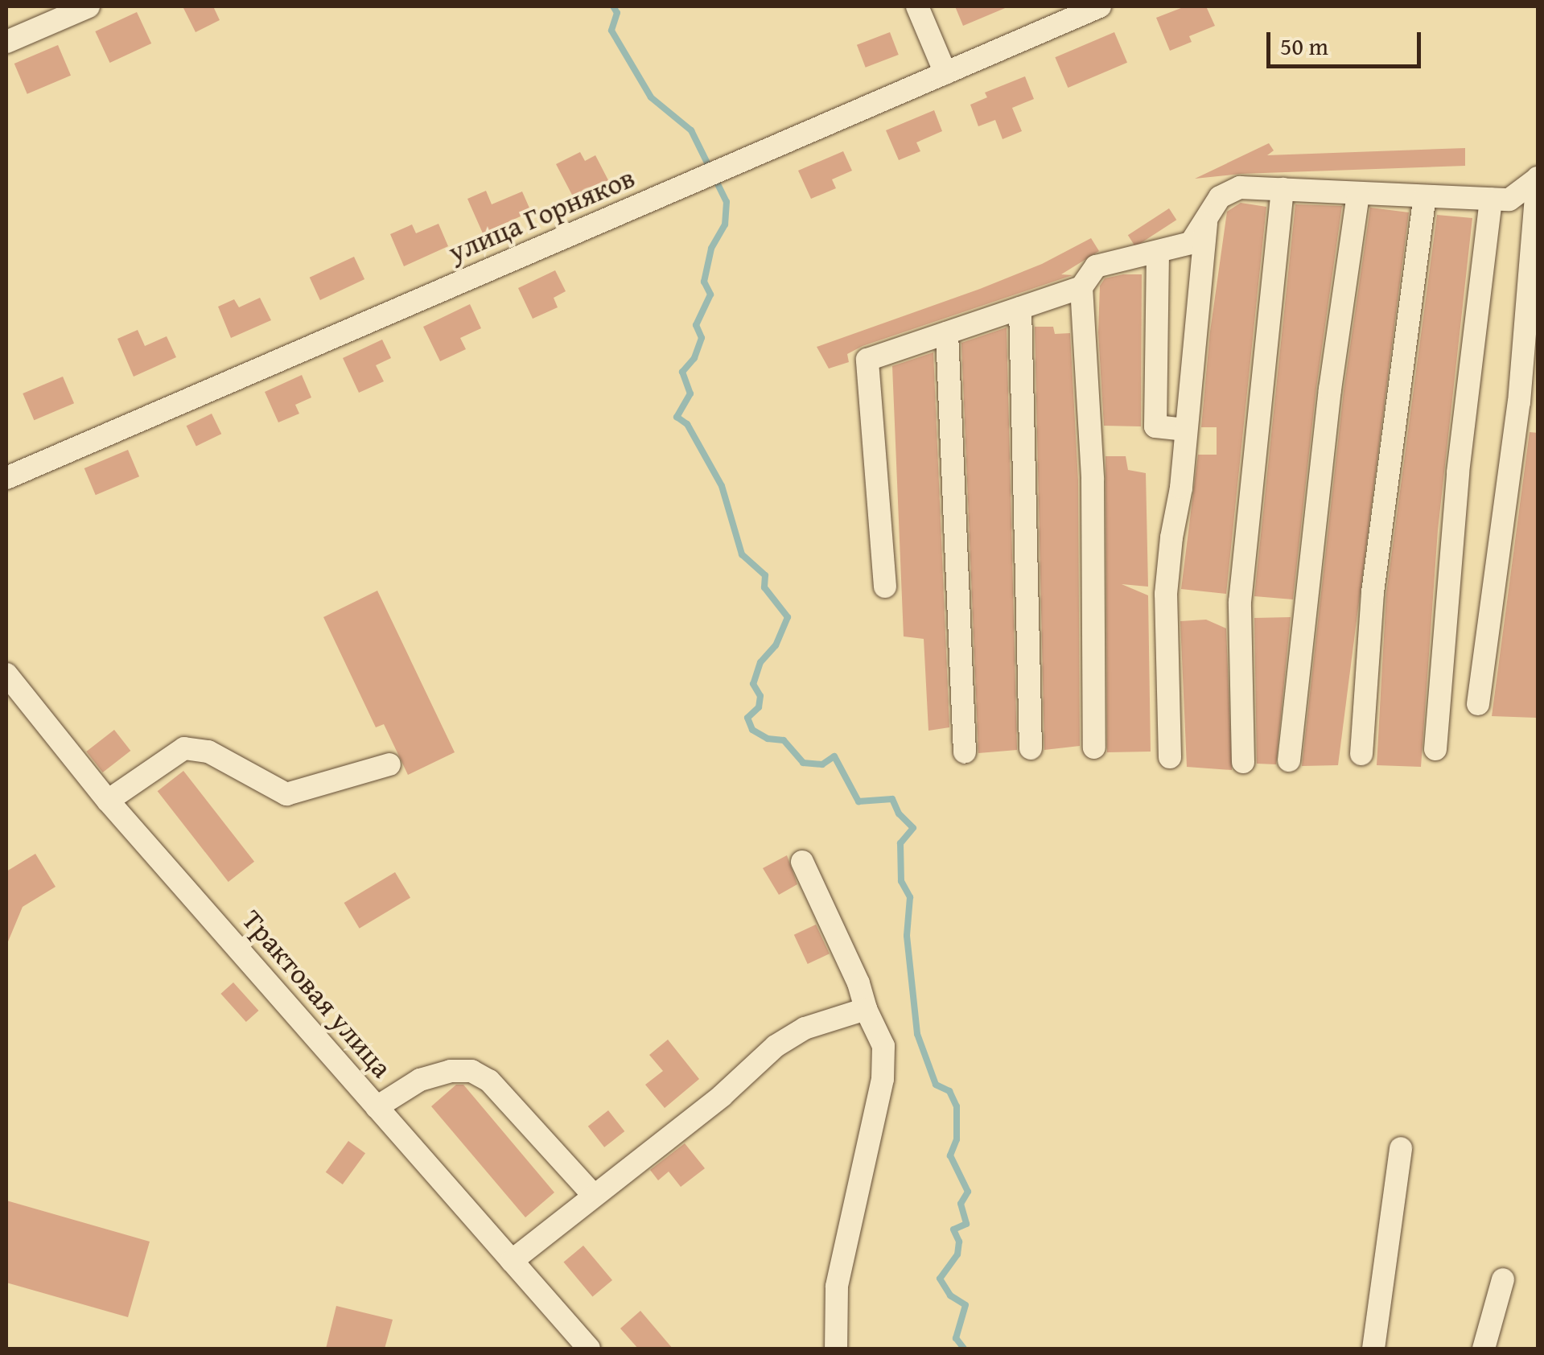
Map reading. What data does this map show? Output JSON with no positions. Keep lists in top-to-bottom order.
{
  "streets": {
    "street": ["улица Горняков", "Трактовая улица"]
  },
  "scale_bar": "50 m"
}
